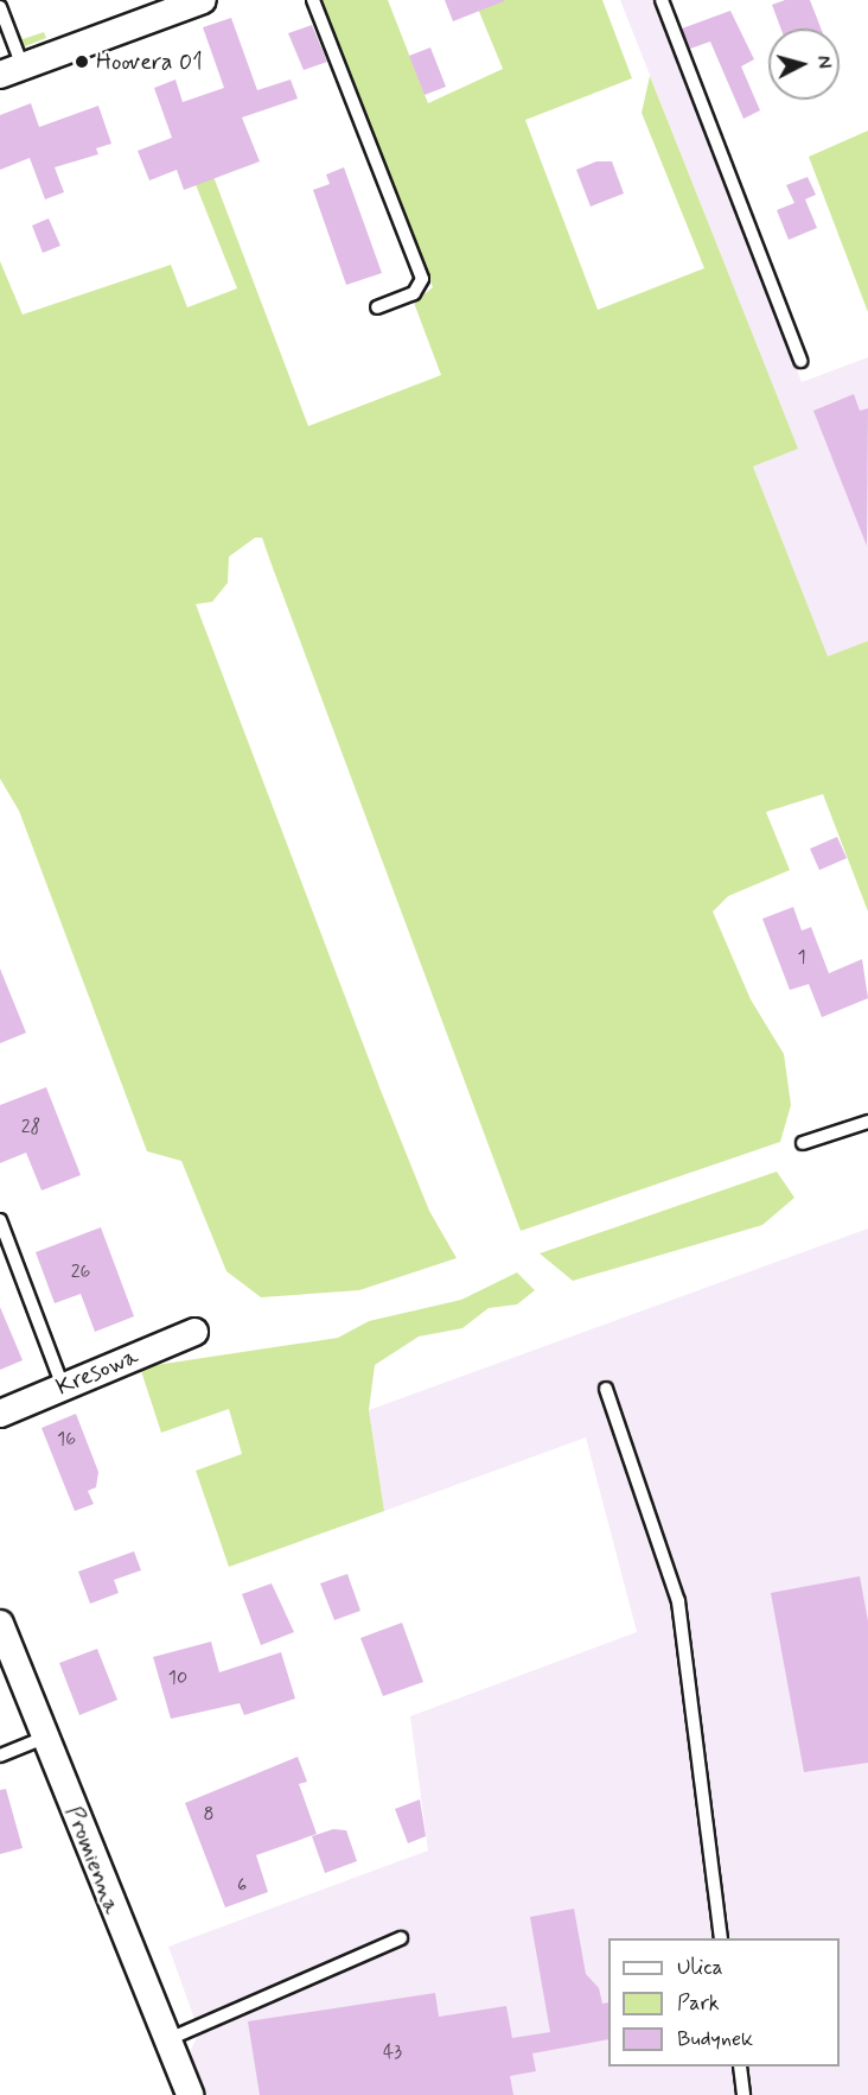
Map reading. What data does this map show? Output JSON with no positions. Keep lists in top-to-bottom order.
{
  "streets": {
    "street": ["Kresowa", "Promienna"]
  },
  "places": ["Hoovera 01"],
  "house_numbers": [
    "1",
    "28",
    "26",
    "16",
    "10",
    "8",
    "6",
    "43"
  ],
  "legend": ["Ulica", "Park", "Budynek"],
  "north": "right"
}
